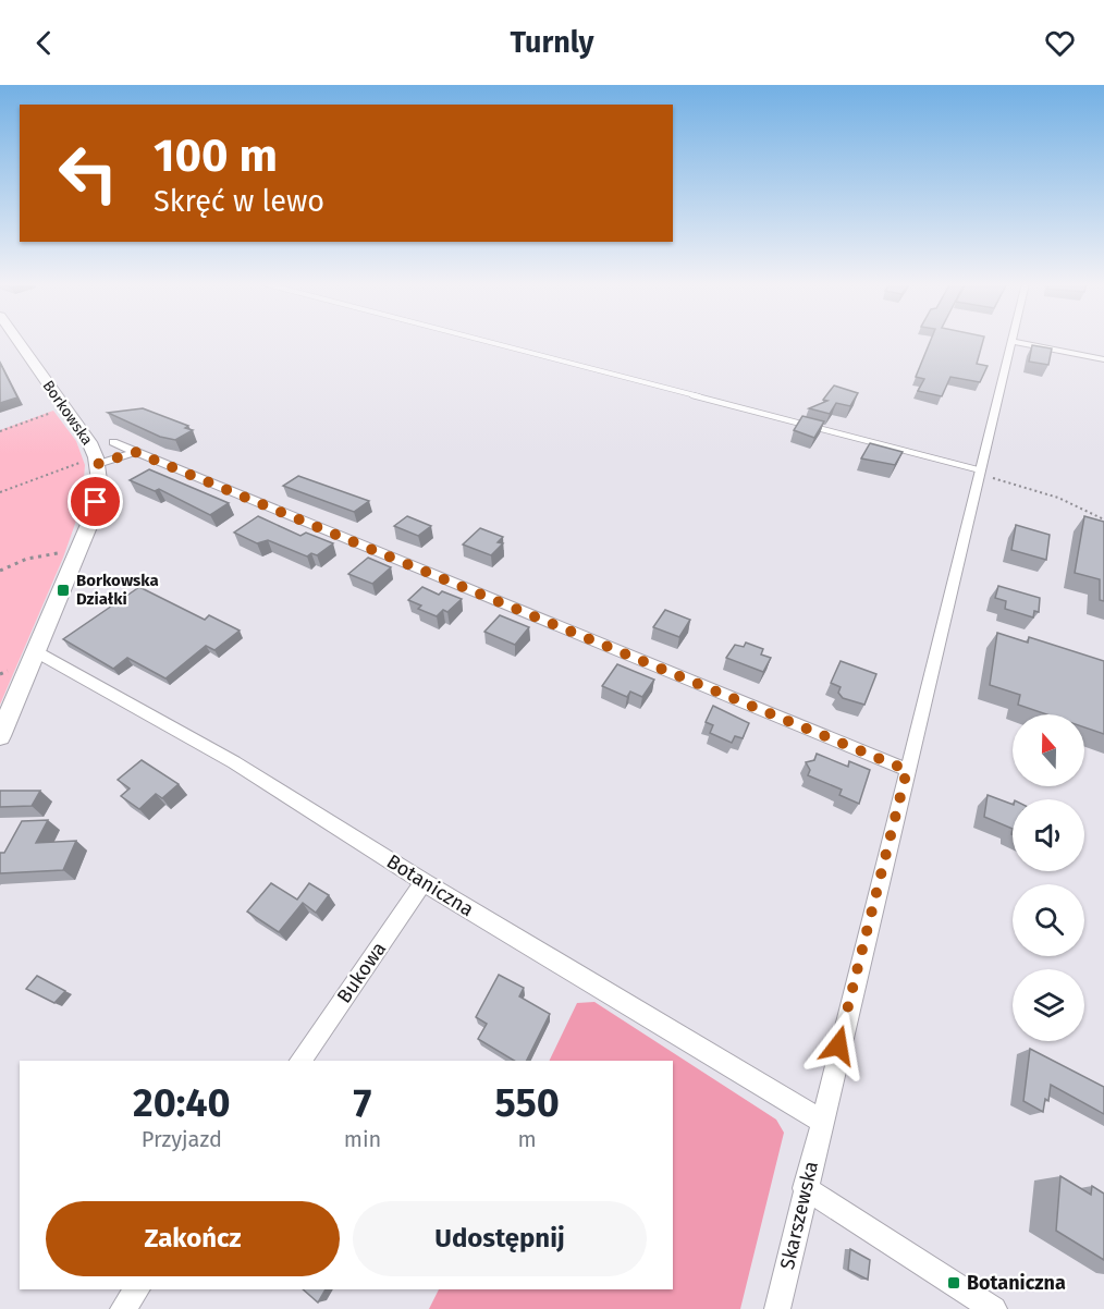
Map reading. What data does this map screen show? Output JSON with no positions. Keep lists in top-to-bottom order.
{
  "streets": {
    "street": [
      "Borkowska",
      "Botaniczna",
      "Bukowa",
      "Skarszewska"
    ]
  },
  "crossings": [
    ["Borkowska", "Botaniczna"],
    ["Botaniczna", "Bukowa"],
    ["Botaniczna", "Skarszewska"]
  ],
  "places": {
    "transit": ["Borkowska Działki", "Botaniczna"]
  },
  "north": "top",
  "page": {
    "header": "Turnly",
    "turn": ["100 m", "Skręć w lewo"],
    "eta": [
      "20:40",
      "Przyjazd",
      "7",
      "min",
      "550",
      "m"
    ],
    "buttons": ["Zakończ", "Udostępnij"]
  }
}
